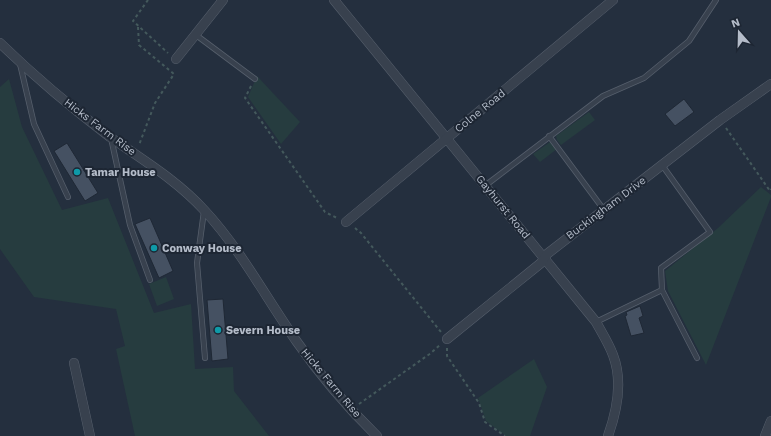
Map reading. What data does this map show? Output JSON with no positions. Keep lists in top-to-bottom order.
{
  "streets": {
    "street": [
      "Colne Road",
      "Hicks Farm Rise",
      "Gayhurst Road",
      "Buckingham Drive"
    ]
  },
  "crossings": [
    ["Colne Road", "Gayhurst Road"],
    ["Gayhurst Road", "Buckingham Drive"]
  ],
  "places": ["Tamar House", "Conway House", "Severn House"],
  "north": "top"
}
